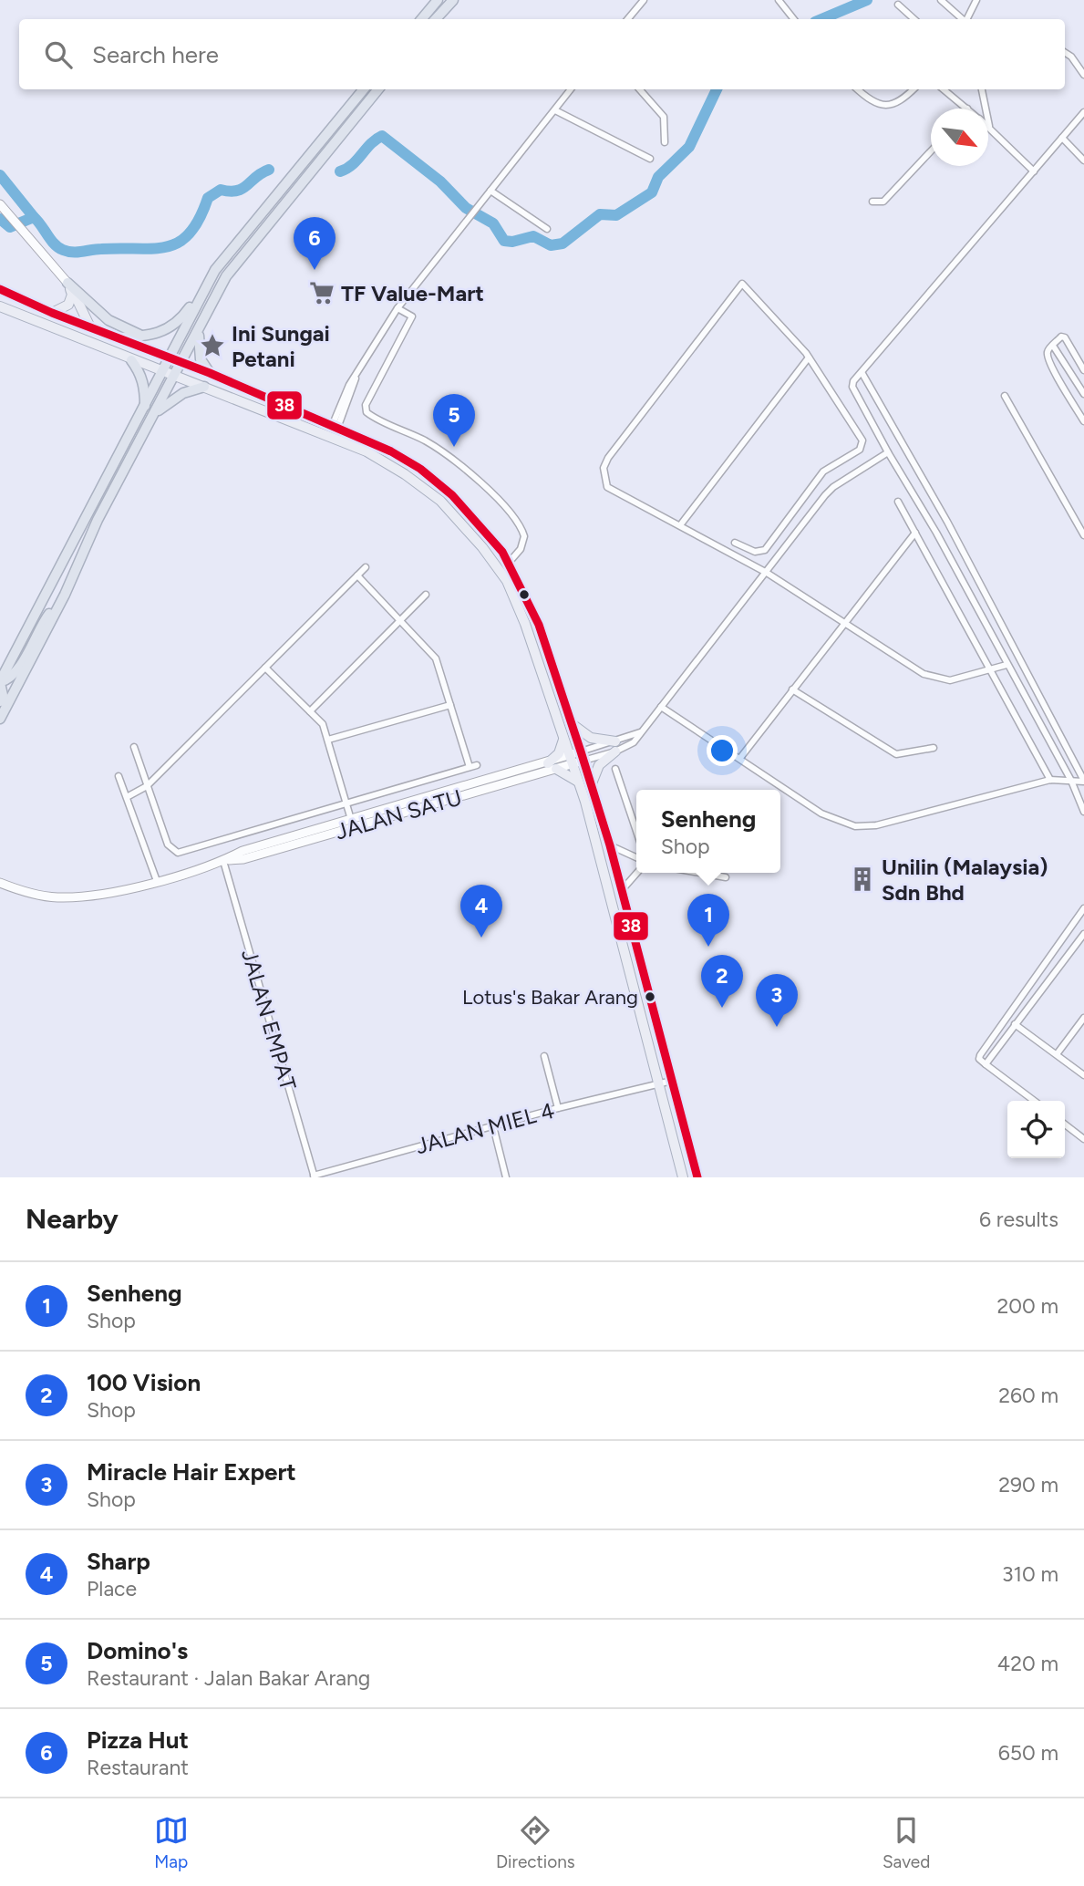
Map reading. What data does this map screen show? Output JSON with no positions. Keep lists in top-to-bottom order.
{
  "streets": {
    "main road": ["JALAN SATU"],
    "street": ["JALAN EMPAT", "JALAN MIEL 4"]
  },
  "crossings": [
    ["JALAN SATU", "JALAN EMPAT"],
    ["JALAN EMPAT", "JALAN MIEL 4"]
  ],
  "places": {
    "supermarket": ["TF Value-Mart"],
    "place": ["Ini Sungai Petani"],
    "building": ["Unilin (Malaysia) Sdn Bhd"],
    "other": ["Lotus's Bakar Arang"]
  },
  "lines": ["transit line 38"],
  "north": "bottom right",
  "page": {
    "search": "Search here",
    "pins": [
      "6",
      "5",
      "4",
      "1",
      "2",
      "3"
    ],
    "popup": ["Senheng", "Shop"],
    "heading": ["Nearby", "6 results"],
    "list": [
      {
        "mark": "1",
        "name": "Senheng",
        "note": "Shop",
        "value": "200 m"
      },
      {
        "mark": "2",
        "name": "100 Vision",
        "note": "Shop",
        "value": "260 m"
      },
      {
        "mark": "3",
        "name": "Miracle Hair Expert",
        "note": "Shop",
        "value": "290 m"
      },
      {
        "mark": "4",
        "name": "Sharp",
        "note": "Place",
        "value": "310 m"
      },
      {
        "mark": "5",
        "name": "Domino's",
        "note": "Restaurant · Jalan Bakar Arang",
        "value": "420 m"
      },
      {
        "mark": "6",
        "name": "Pizza Hut",
        "note": "Restaurant",
        "value": "650 m"
      }
    ],
    "nav": ["Map", "Directions", "Saved"]
  }
}
